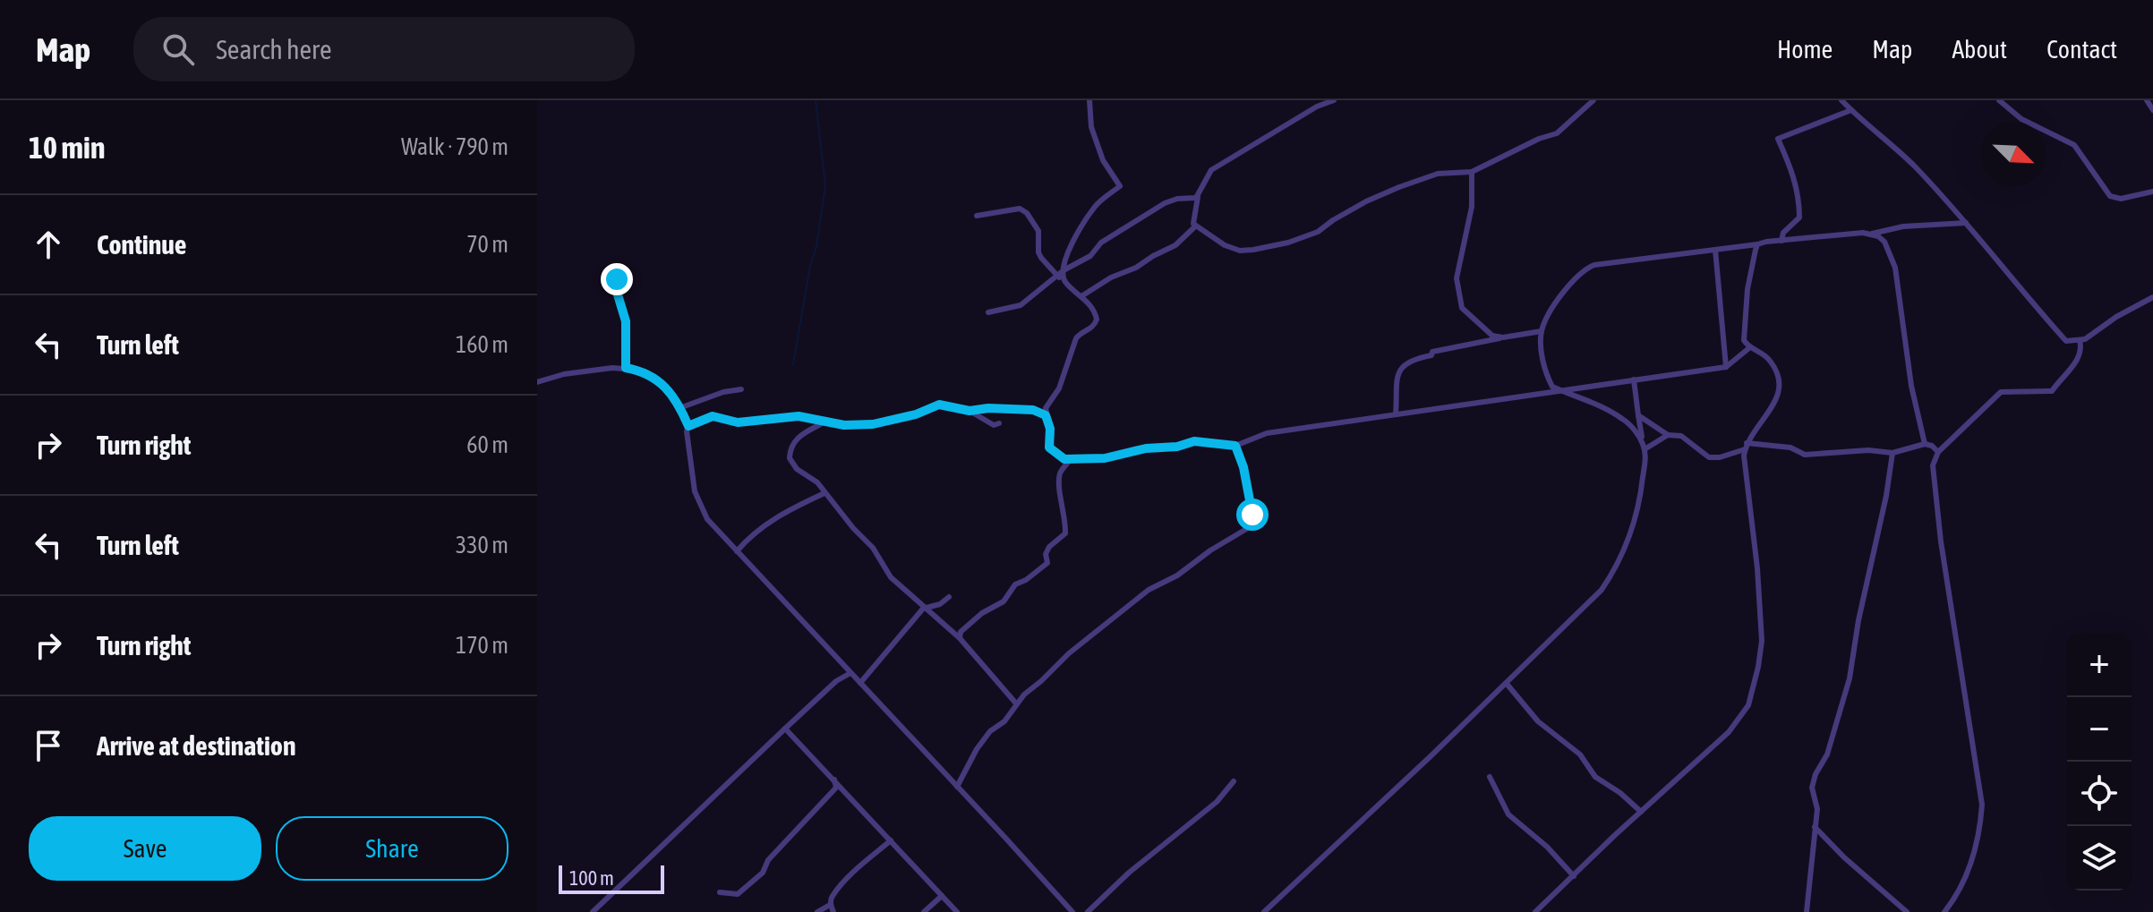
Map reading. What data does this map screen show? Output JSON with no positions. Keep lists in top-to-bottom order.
{
  "scale_bar": "100 m",
  "north": "bottom right",
  "page": {
    "header": "Map",
    "search": "Search here",
    "nav": [
      "Home",
      "Map",
      "About",
      "Contact"
    ],
    "heading": ["10 min", "Walk · 790 m"],
    "list": [
      ["Continue", "70 m"],
      ["Turn left", "160 m"],
      ["Turn right", "60 m"],
      ["Turn left", "330 m"],
      ["Turn right", "170 m"],
      "Arrive at destination"
    ],
    "map_buttons": ["+", "−"],
    "buttons": ["Save", "Share"],
    "scale": "100 m"
  }
}
